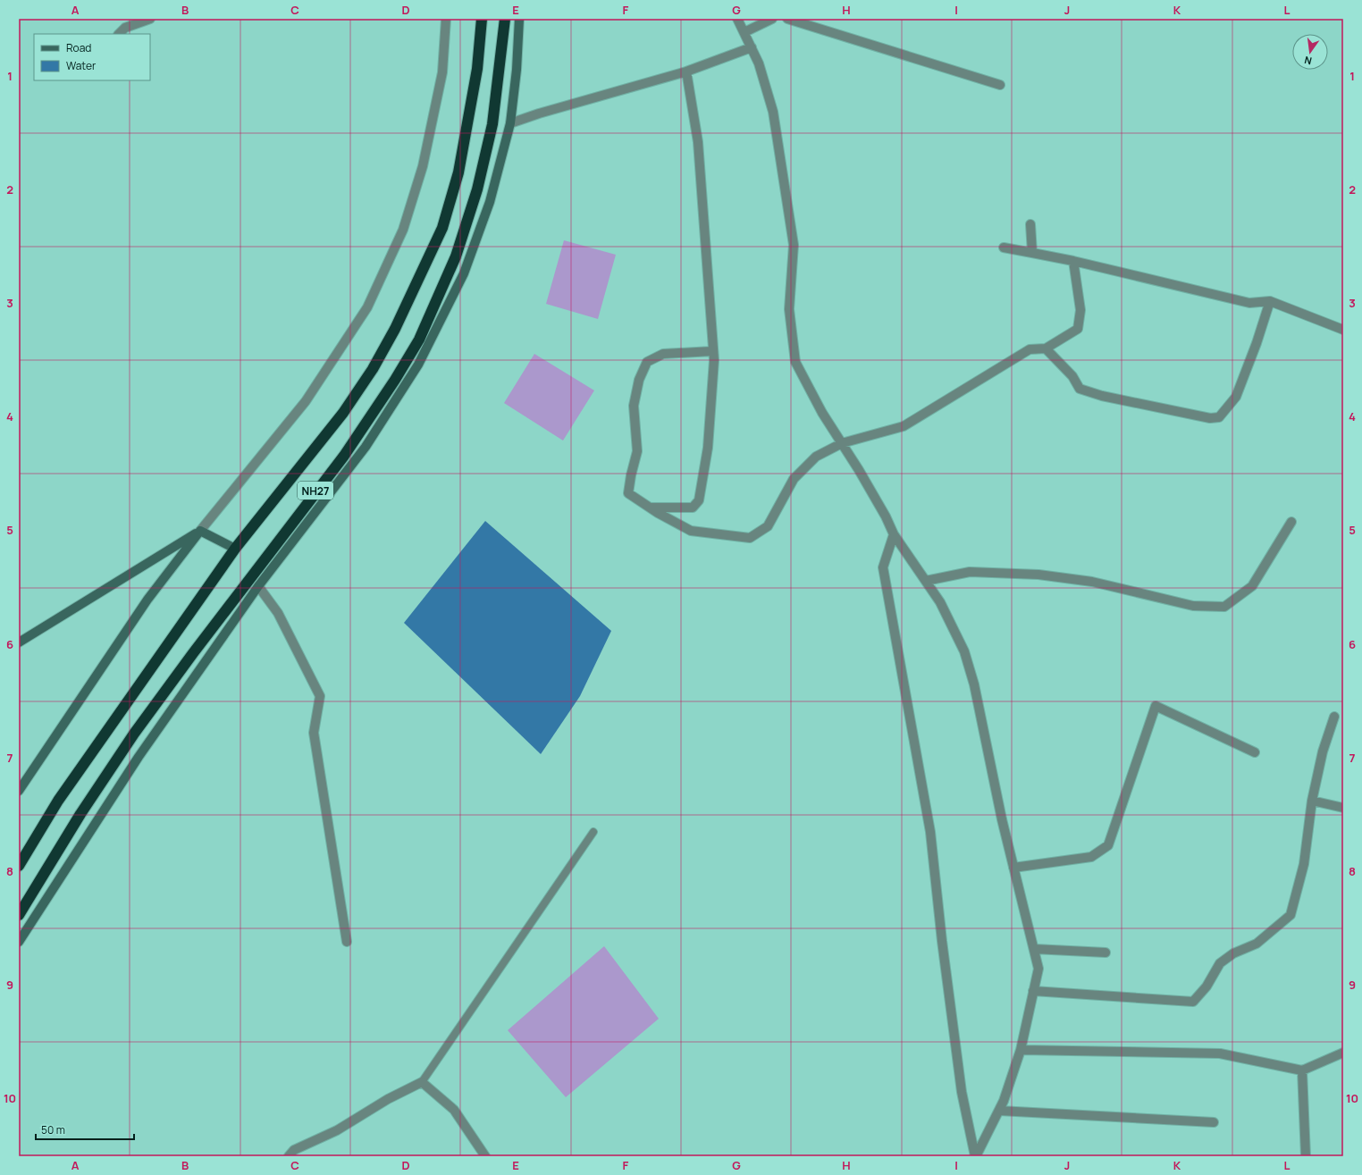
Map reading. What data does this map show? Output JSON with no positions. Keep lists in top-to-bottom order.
{
  "streets": {
    "highway": ["NH27"]
  },
  "legend": ["Road", "Water"],
  "scale_bar": "50 m",
  "north": "bottom",
  "grid": {
    "columns": [
      "A",
      "B",
      "C",
      "D",
      "E",
      "F",
      "G",
      "H",
      "I",
      "J",
      "K",
      "L"
    ],
    "rows": [
      "1",
      "2",
      "3",
      "4",
      "5",
      "6",
      "7",
      "8",
      "9",
      "10"
    ]
  }
}
